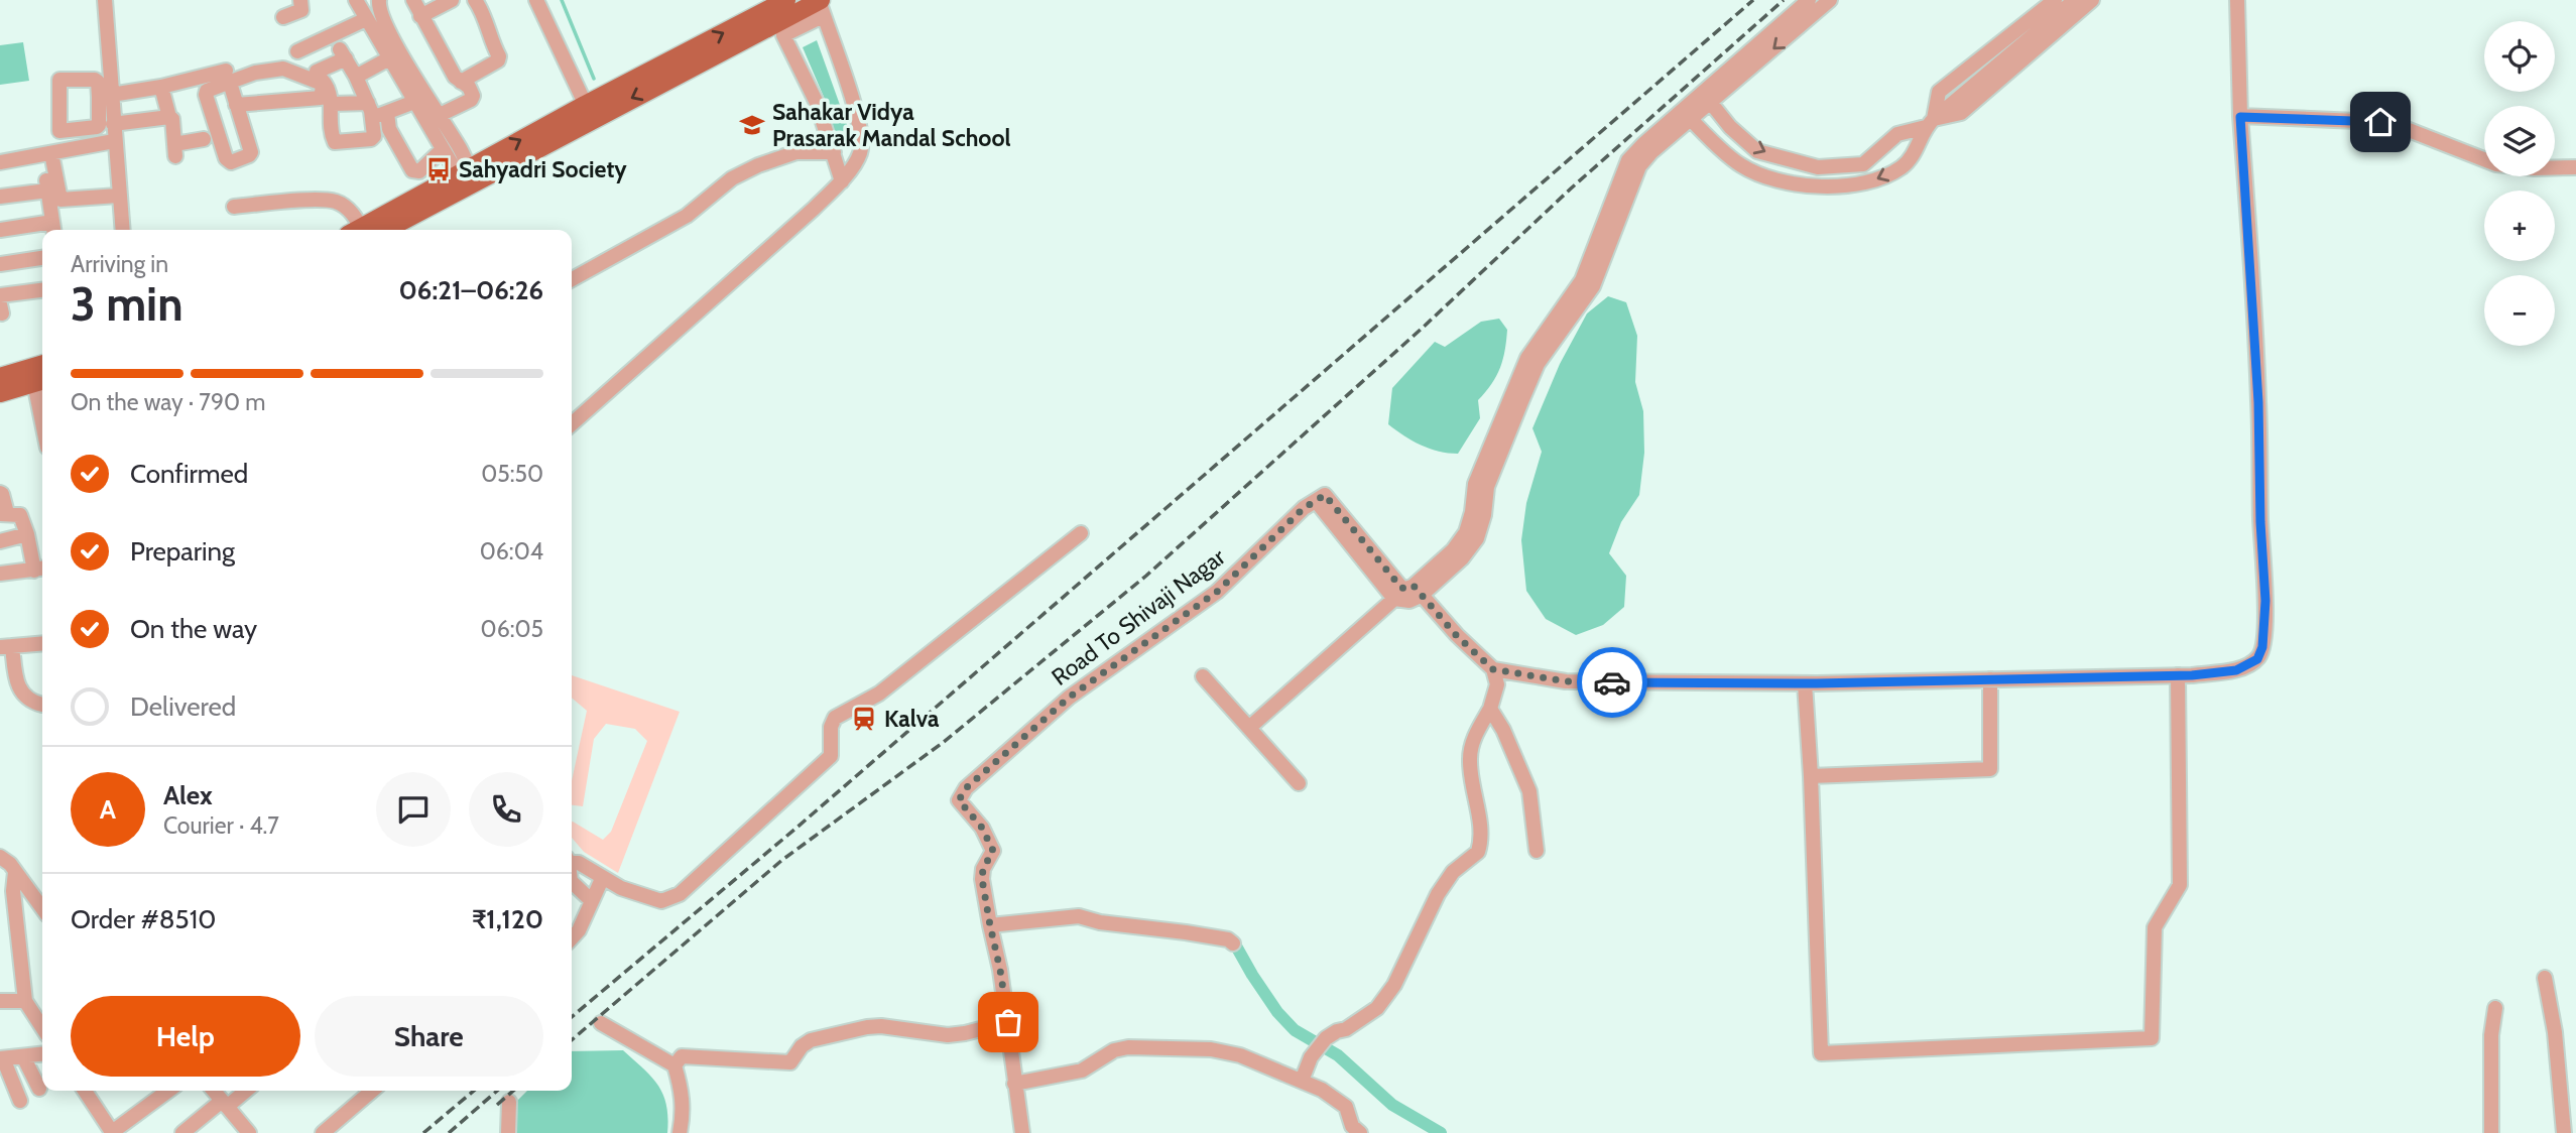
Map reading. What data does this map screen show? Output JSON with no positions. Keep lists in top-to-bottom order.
{
  "streets": {
    "street": ["Road To Shivaji Nagar"]
  },
  "places": {
    "school or university": ["Sahakar Vidya Prasarak Mandal School"],
    "bus stop": ["Sahyadri Society"],
    "station": ["Kalva"]
  },
  "page": {
    "map_buttons": ["+", "−"],
    "heading": ["3 min", "Arriving in", "06:21–06:26"],
    "panel": [
      "Alex",
      "Courier · 4.7",
      "Order #8510",
      "₹1,120"
    ],
    "bar": "On the way · 790 m",
    "list": [
      ["Confirmed", "05:50"],
      ["Preparing", "06:04"],
      ["On the way", "06:05"],
      "Delivered"
    ],
    "round": "A",
    "buttons": ["Help", "Share"]
  }
}
